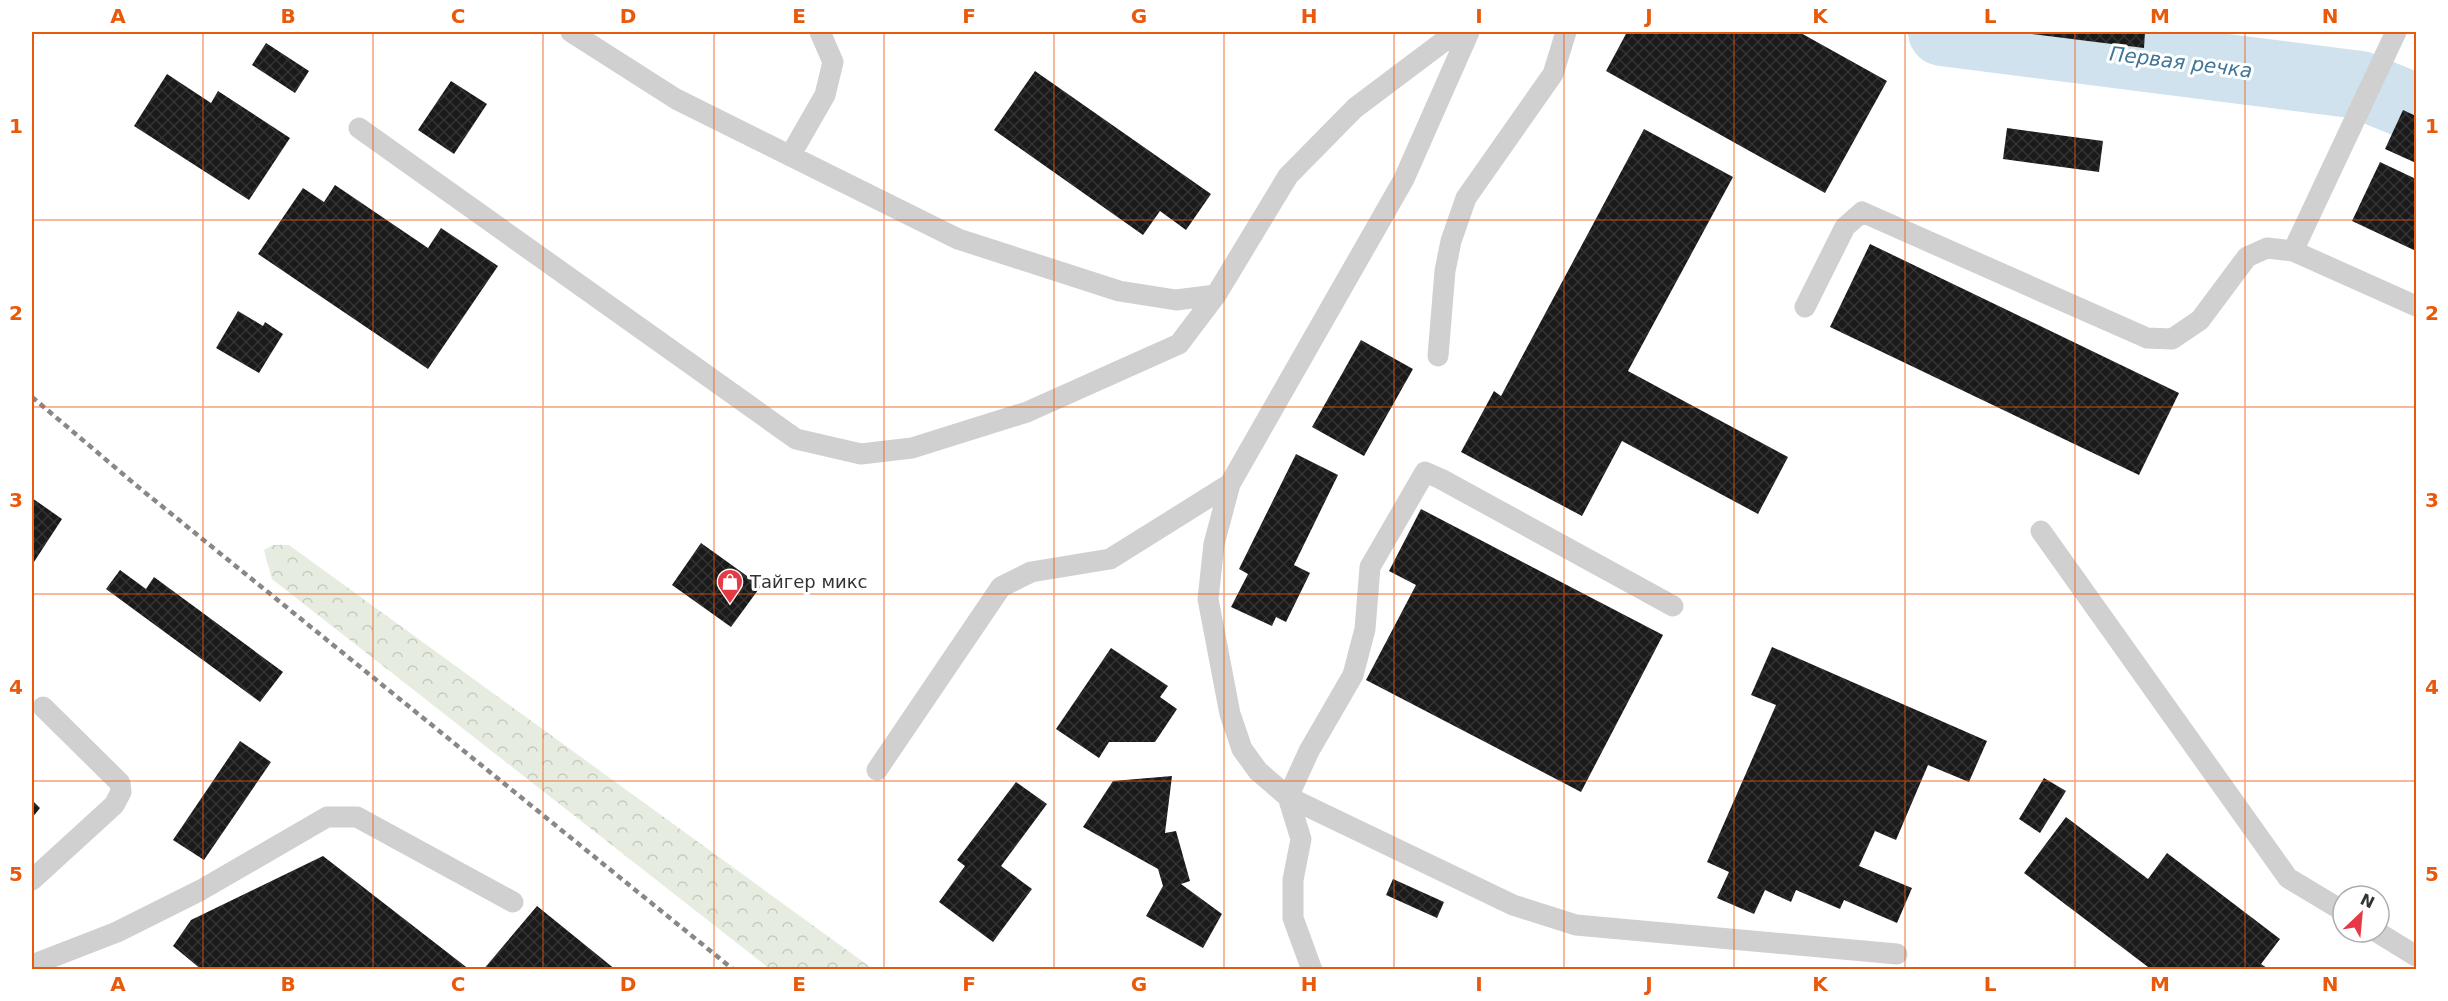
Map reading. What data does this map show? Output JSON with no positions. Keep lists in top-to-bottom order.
{
  "water": ["Первая речка"],
  "places": {
    "shop": ["Тайгер микс"]
  },
  "north": "top right",
  "grid": {
    "columns": [
      "A",
      "B",
      "C",
      "D",
      "E",
      "F",
      "G",
      "H",
      "I",
      "J",
      "K",
      "L",
      "M",
      "N"
    ],
    "rows": [
      "1",
      "2",
      "3",
      "4",
      "5"
    ]
  }
}
